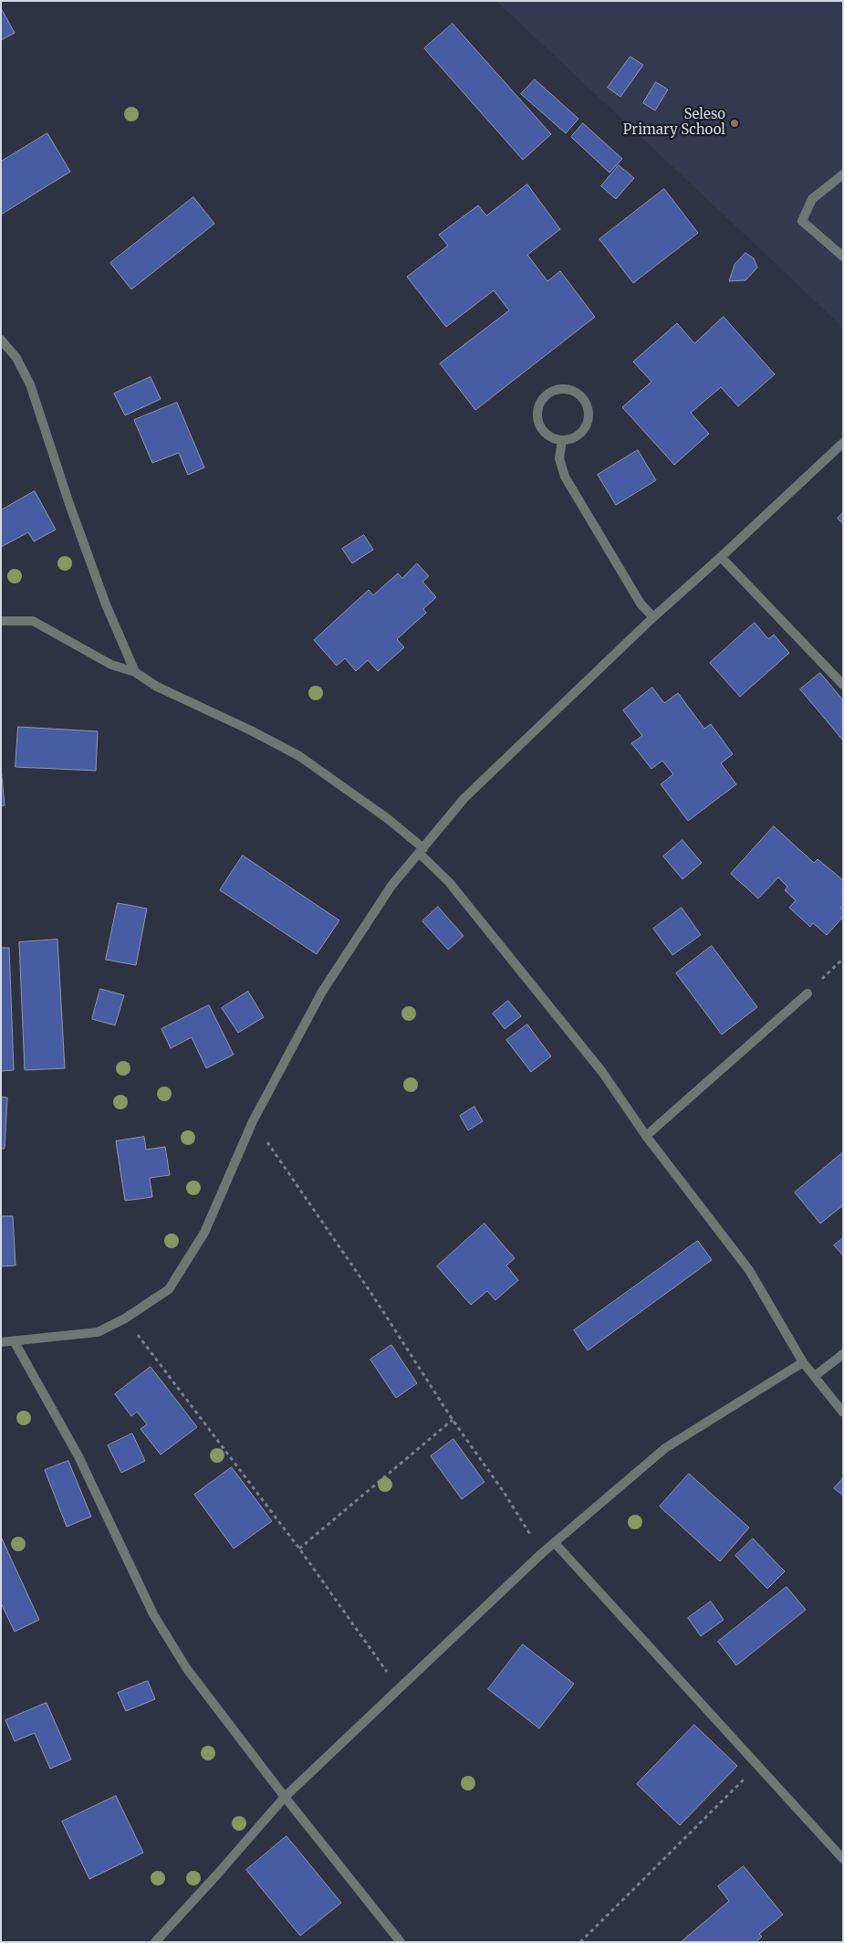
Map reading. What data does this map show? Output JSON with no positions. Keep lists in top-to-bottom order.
{
  "places": ["Seleso Primary School"]
}
